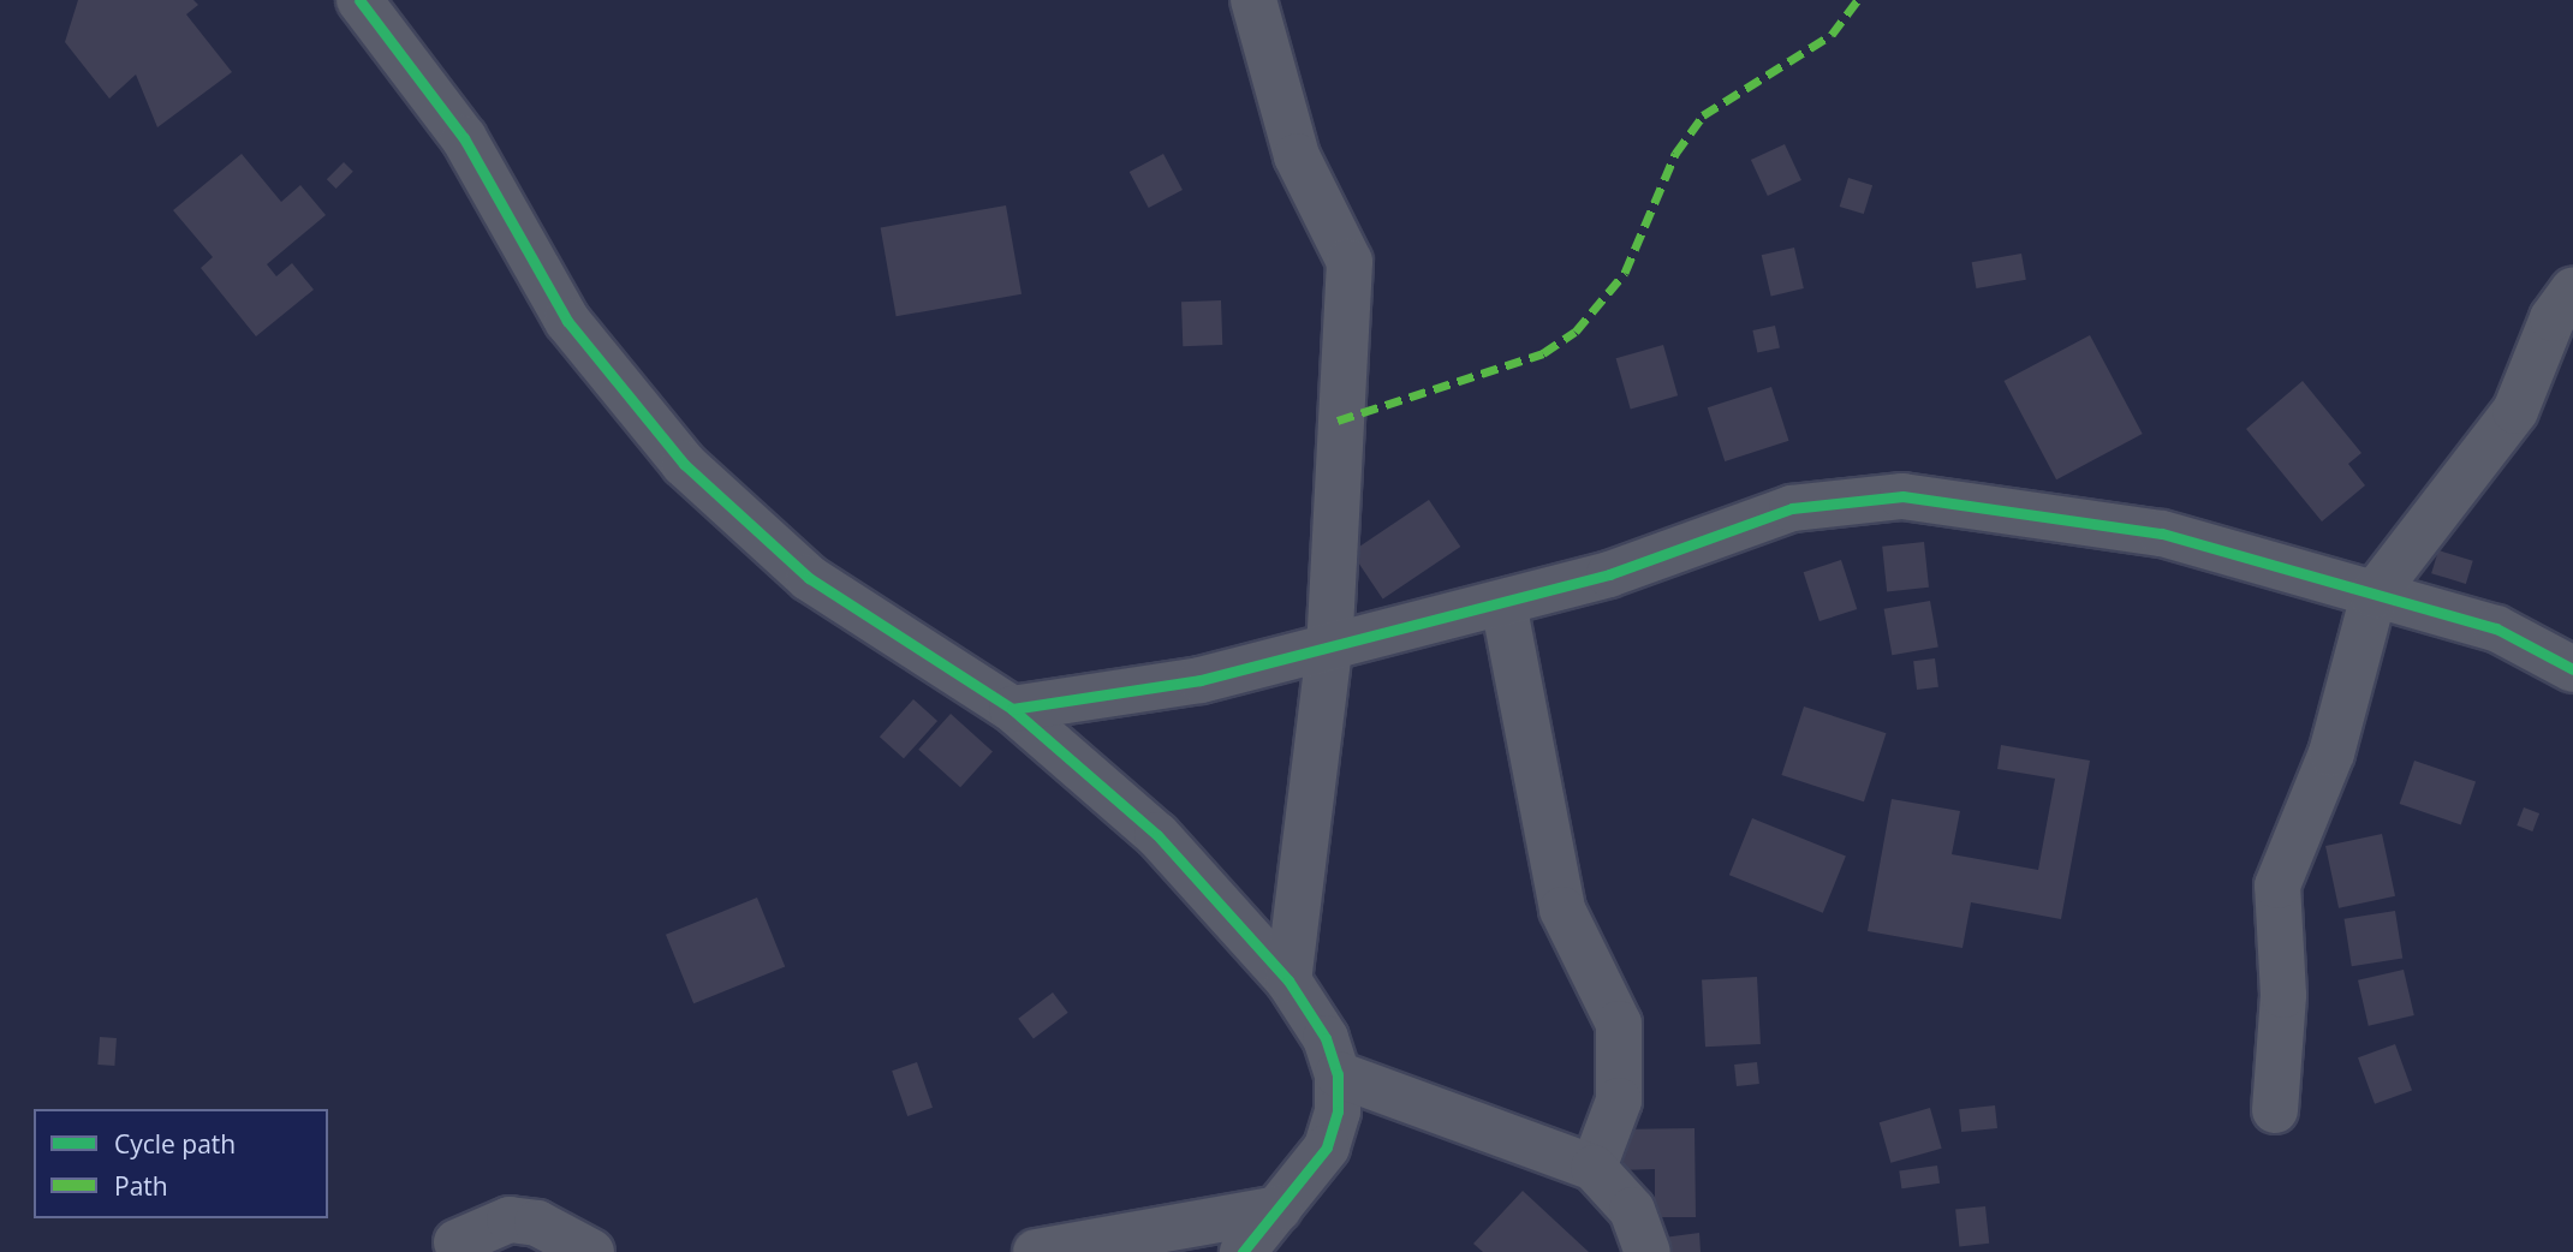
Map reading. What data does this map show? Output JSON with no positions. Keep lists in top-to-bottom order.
{
  "legend": ["Cycle path", "Path"]
}
